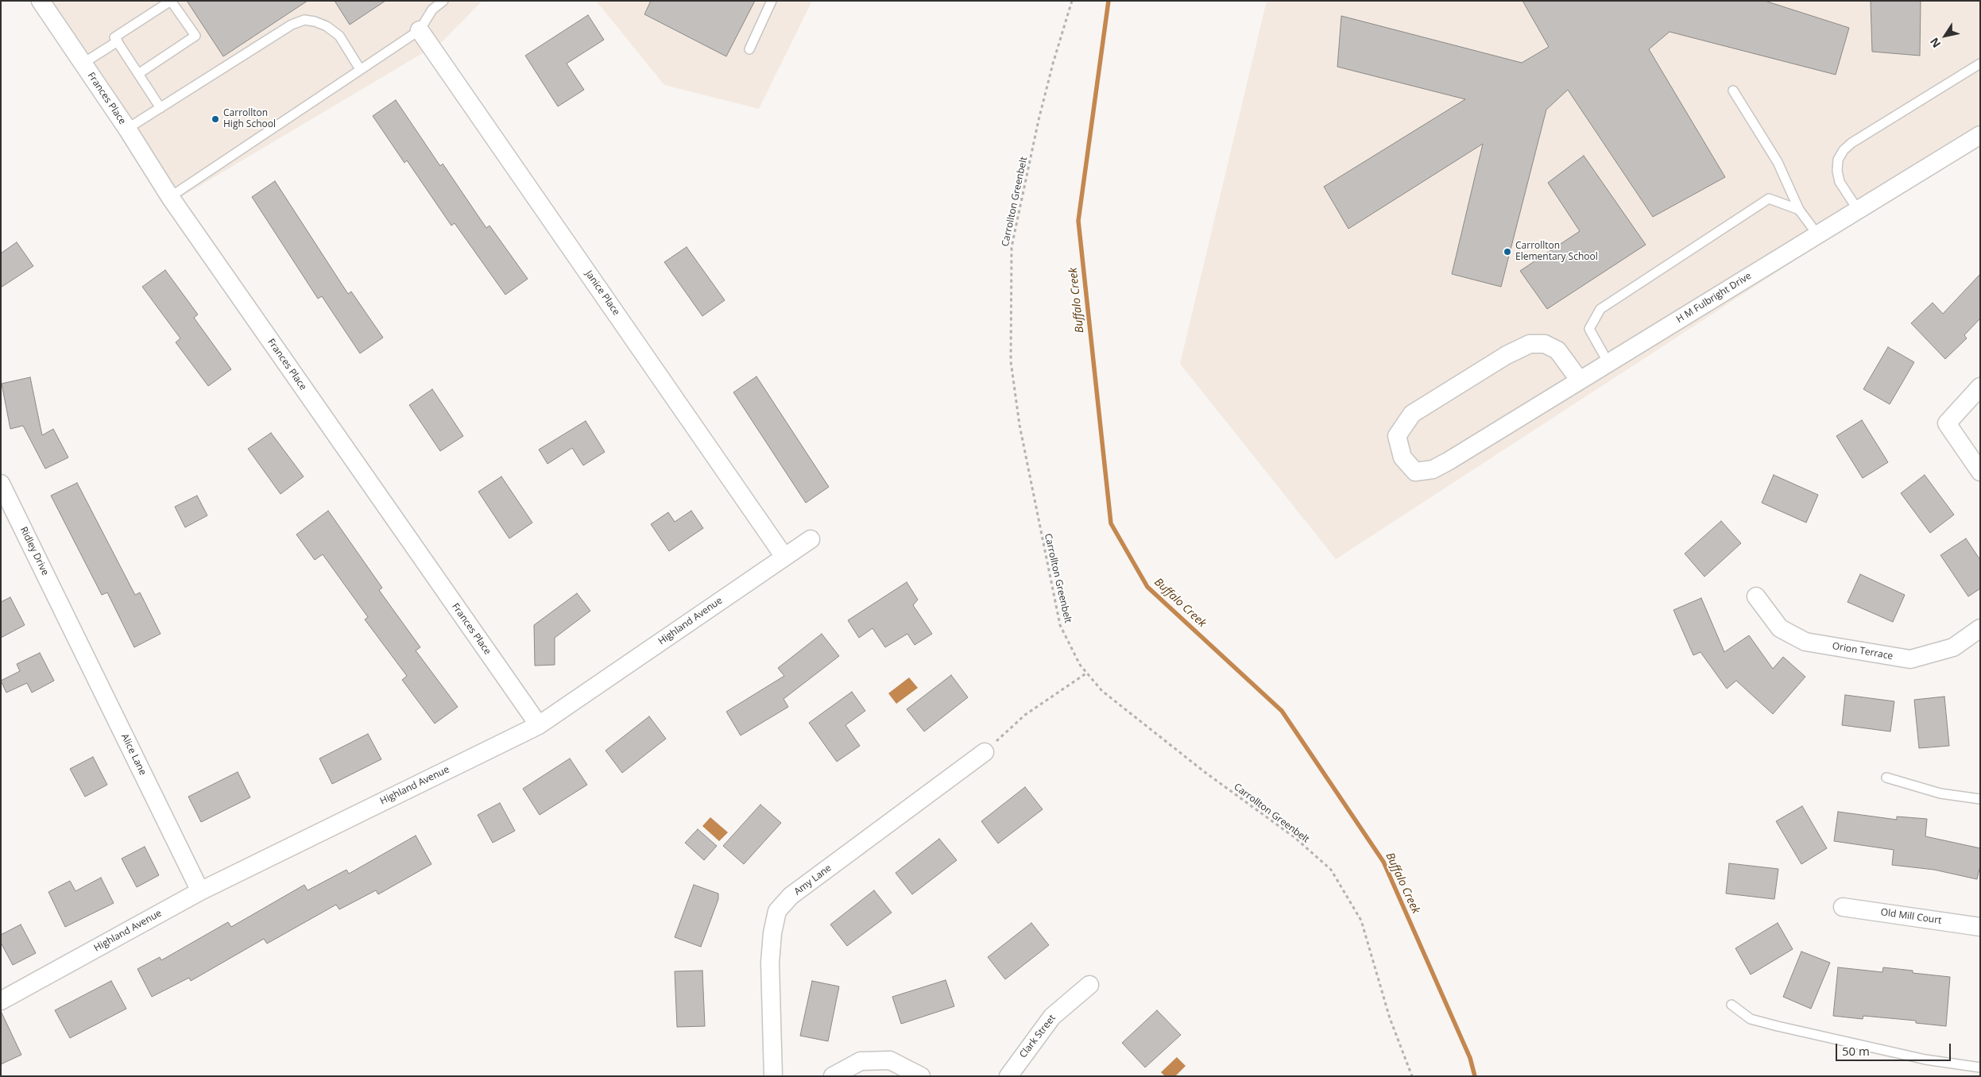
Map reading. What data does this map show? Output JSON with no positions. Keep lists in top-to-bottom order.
{
  "streets": {
    "street": [
      "Frances Place",
      "Janice Place",
      "H M Fulbright Drive",
      "Ridley Drive",
      "Highland Avenue",
      "Orion Terrace",
      "Alice Lane",
      "Amy Lane",
      "Old Mill Court",
      "Clark Street"
    ],
    "path": ["Carrollton Greenbelt"]
  },
  "crossings": [
    ["Frances Place", "Highland Avenue"],
    ["Janice Place", "Highland Avenue"],
    ["Ridley Drive", "Alice Lane"],
    ["Highland Avenue", "Alice Lane"]
  ],
  "water": ["Buffalo Creek"],
  "places": ["Carrollton High School", "Carrollton Elementary School"],
  "scale_bar": "50 m",
  "north": "bottom left"
}
